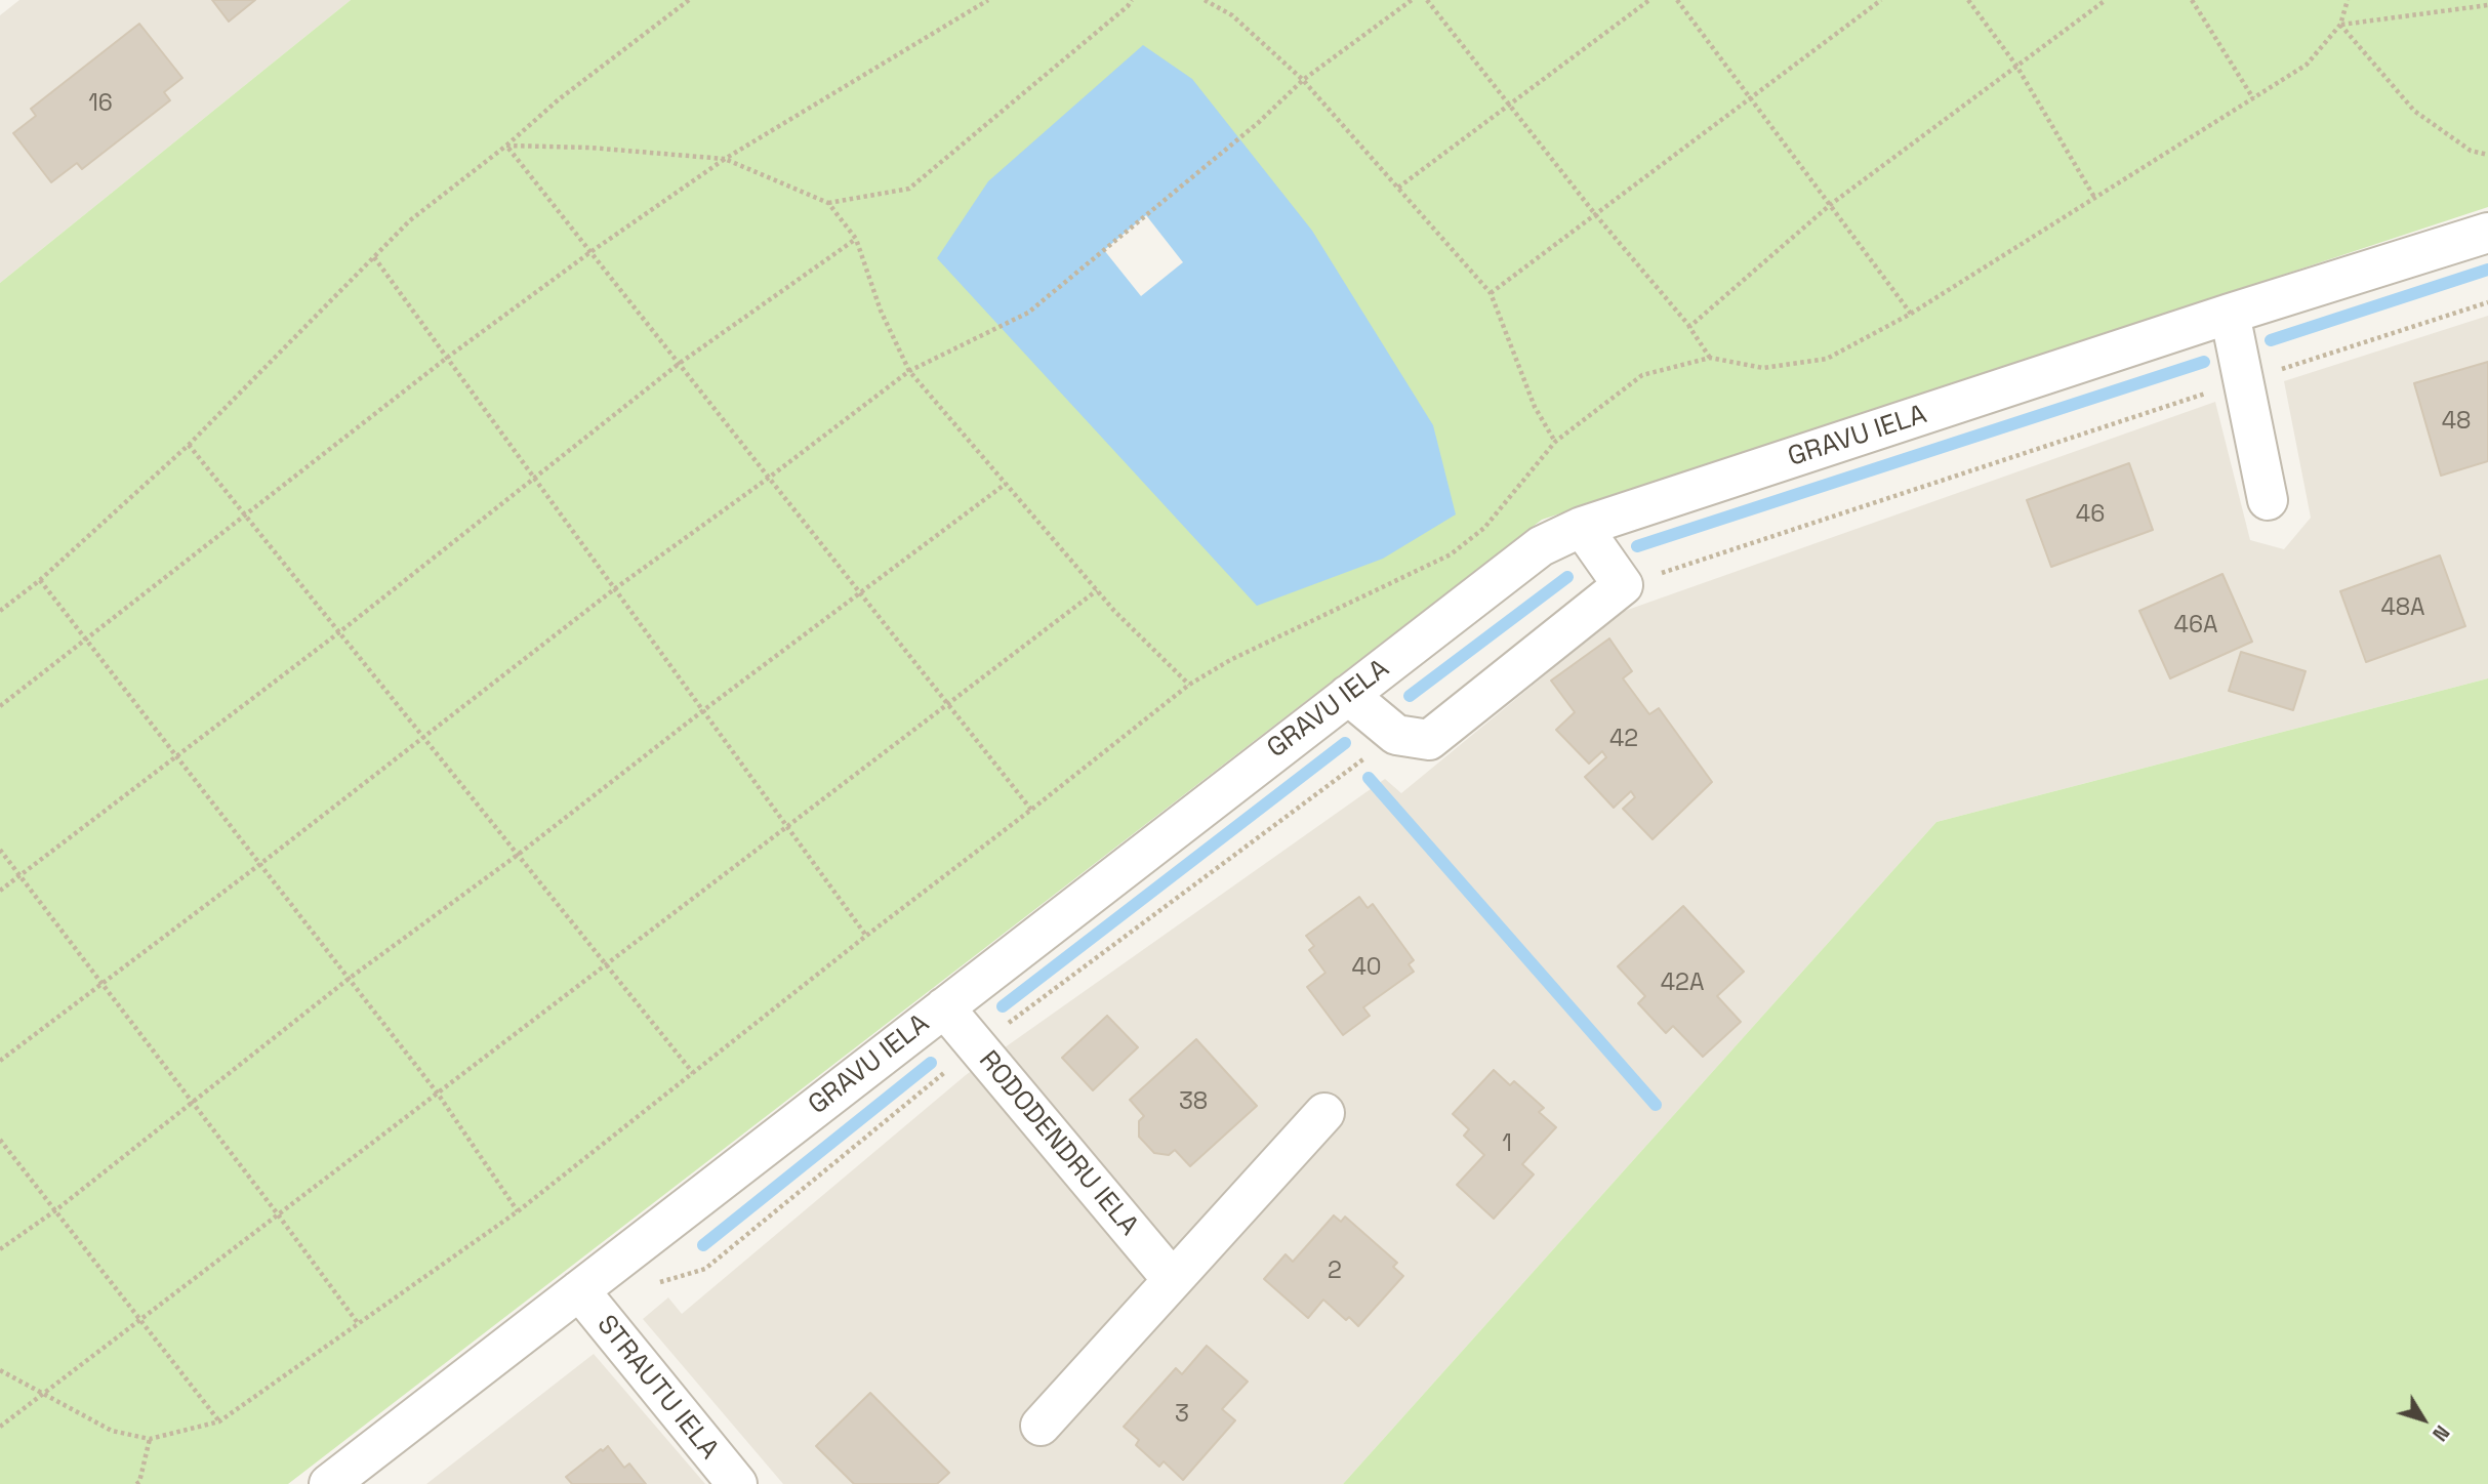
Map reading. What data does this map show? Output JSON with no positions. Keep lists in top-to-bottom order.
{
  "streets": {
    "street": ["GRAVU IELA", "RODODENDRU IELA", "STRAUTU IELA"]
  },
  "crossings": [
    ["GRAVU IELA", "RODODENDRU IELA"],
    ["GRAVU IELA", "STRAUTU IELA"]
  ],
  "house_numbers": [
    "16",
    "48",
    "46",
    "48A",
    "46A",
    "42",
    "40",
    "42A",
    "38",
    "1",
    "2",
    "3"
  ],
  "north": "bottom right"
}
